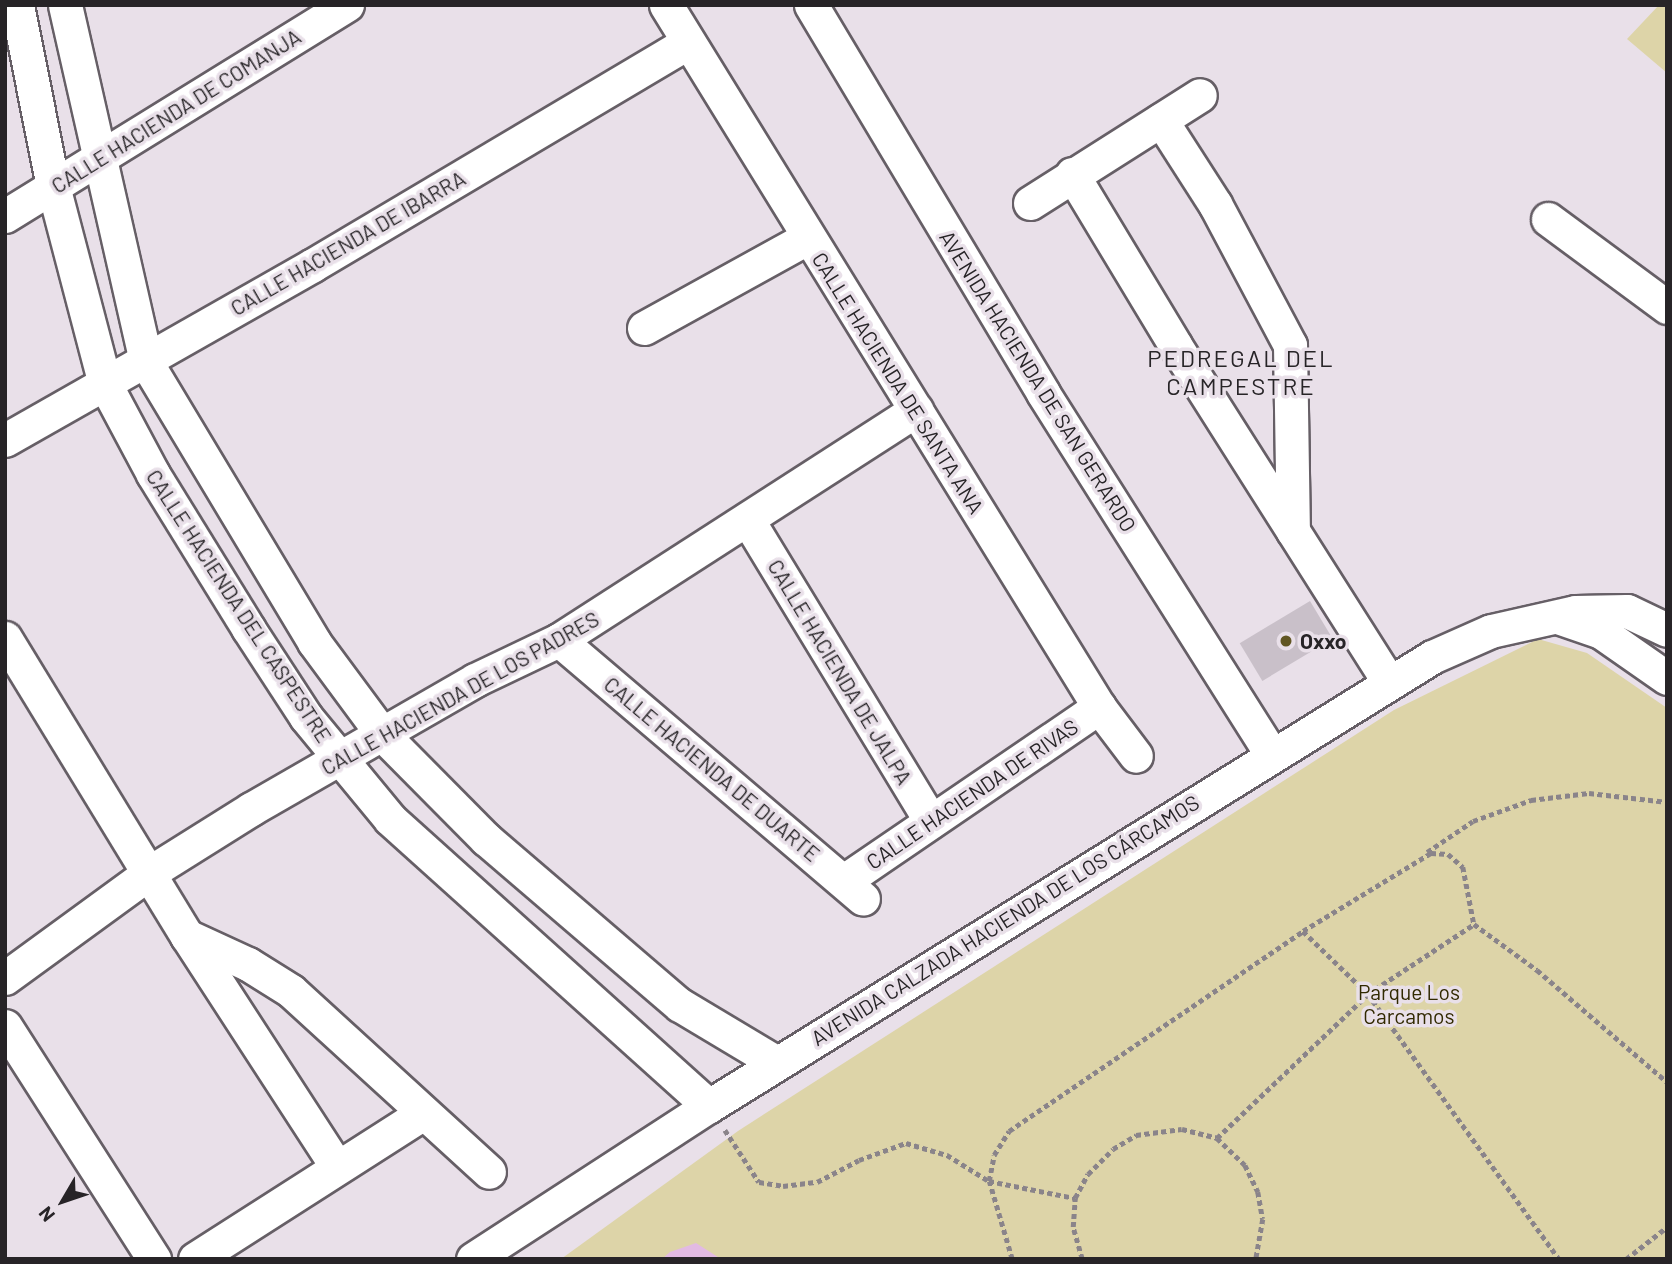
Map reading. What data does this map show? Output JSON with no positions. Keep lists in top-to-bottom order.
{
  "streets": {
    "street": [
      "CALLE HACIENDA DE COMANJA",
      "CALLE HACIENDA DE IBARRA",
      "AVENIDA HACIENDA DE SAN GERARDO",
      "CALLE HACIENDA DE SANTA ANA",
      "CALLE HACIENDA DEL CASPESTRE",
      "CALLE HACIENDA DE JALPA",
      "CALLE HACIENDA DE LOS PADRES",
      "CALLE HACIENDA DE DUARTE",
      "CALLE HACIENDA DE RIVAS",
      "AVENIDA CALZADA HACIENDA DE LOS CÁRCAMOS"
    ]
  },
  "crossings": [
    ["CALLE HACIENDA DE COMANJA", "CALLE HACIENDA DEL CASPESTRE"],
    ["CALLE HACIENDA DE IBARRA", "CALLE HACIENDA DE SANTA ANA"],
    ["CALLE HACIENDA DE IBARRA", "CALLE HACIENDA DEL CASPESTRE"],
    ["AVENIDA HACIENDA DE SAN GERARDO", "AVENIDA CALZADA HACIENDA DE LOS CÁRCAMOS"],
    ["CALLE HACIENDA DE SANTA ANA", "CALLE HACIENDA DE LOS PADRES"],
    ["CALLE HACIENDA DE SANTA ANA", "CALLE HACIENDA DE RIVAS"],
    ["CALLE HACIENDA DEL CASPESTRE", "CALLE HACIENDA DE LOS PADRES"],
    ["CALLE HACIENDA DEL CASPESTRE", "AVENIDA CALZADA HACIENDA DE LOS CÁRCAMOS"],
    ["CALLE HACIENDA DE JALPA", "CALLE HACIENDA DE LOS PADRES"],
    ["CALLE HACIENDA DE JALPA", "CALLE HACIENDA DE RIVAS"],
    ["CALLE HACIENDA DE LOS PADRES", "CALLE HACIENDA DE DUARTE"],
    ["CALLE HACIENDA DE DUARTE", "CALLE HACIENDA DE RIVAS"]
  ],
  "districts": ["PEDREGAL DEL CAMPESTRE"],
  "parks": ["Parque Los Carcamos"],
  "places": ["Oxxo"],
  "north": "bottom left"
}
